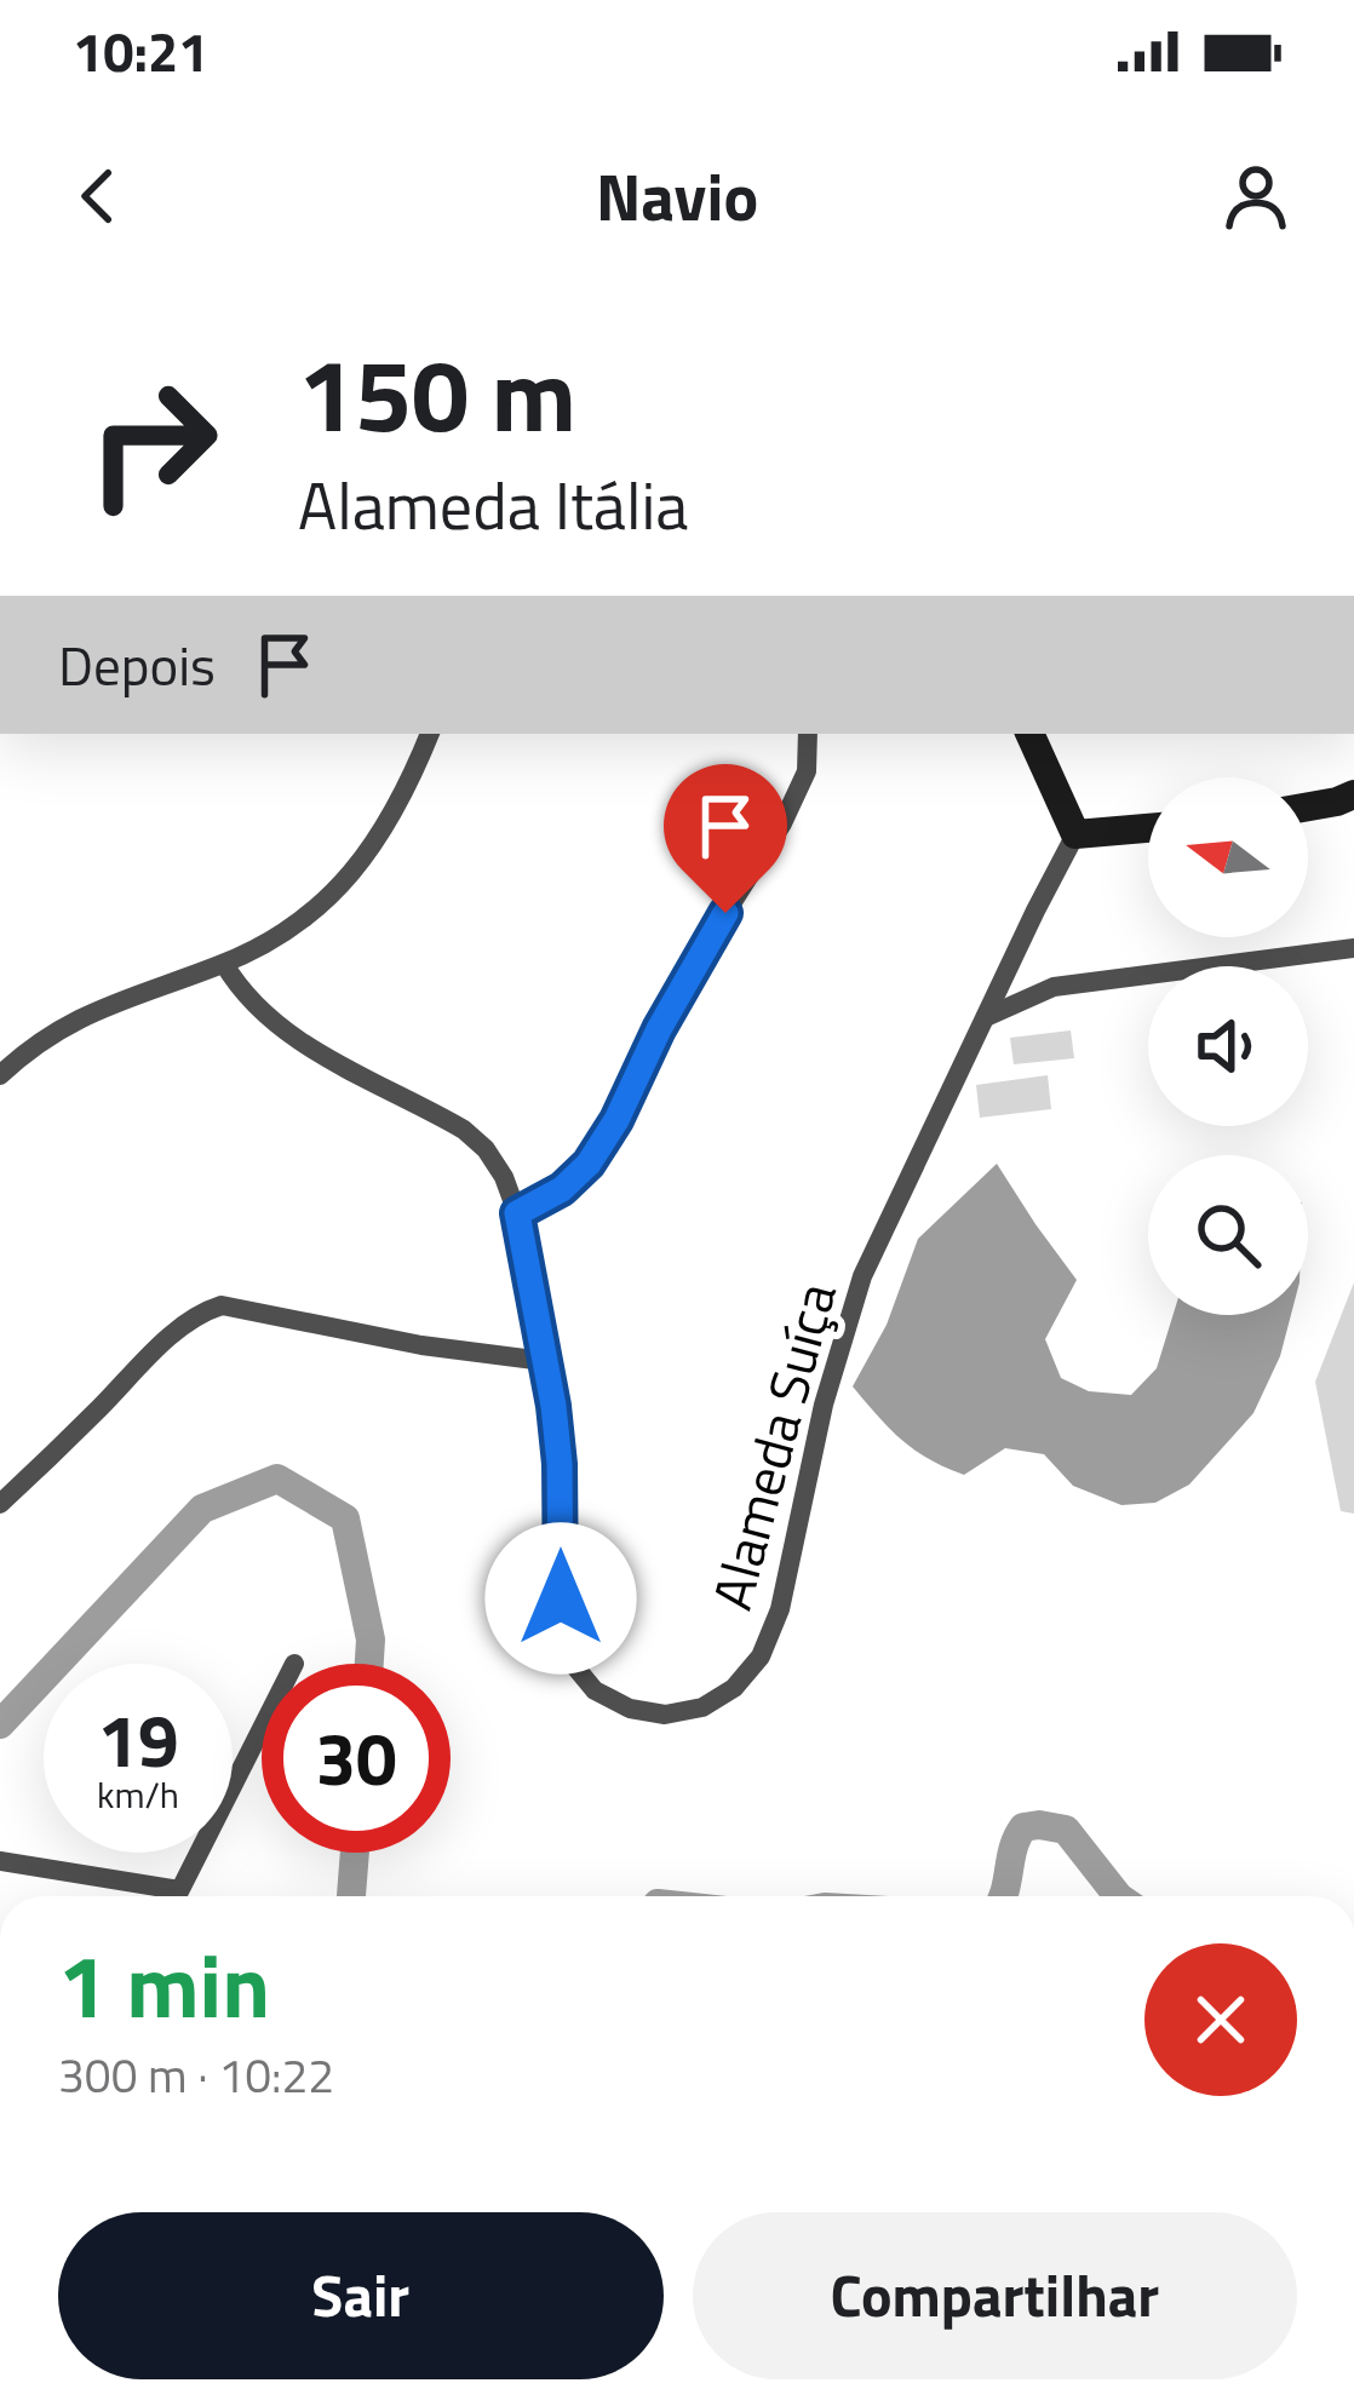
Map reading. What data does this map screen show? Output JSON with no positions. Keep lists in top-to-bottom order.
{
  "streets": {
    "street": ["Alameda Suíça"]
  },
  "north": "left",
  "page": {
    "status": "10:21",
    "header": "Navio",
    "turn": ["150 m", "Alameda Itália"],
    "then": "Depois",
    "speed": "19 km/h",
    "limit": "30",
    "heading": ["1 min", "300 m · 10:22"],
    "buttons": ["Sair", "Compartilhar"]
  }
}
